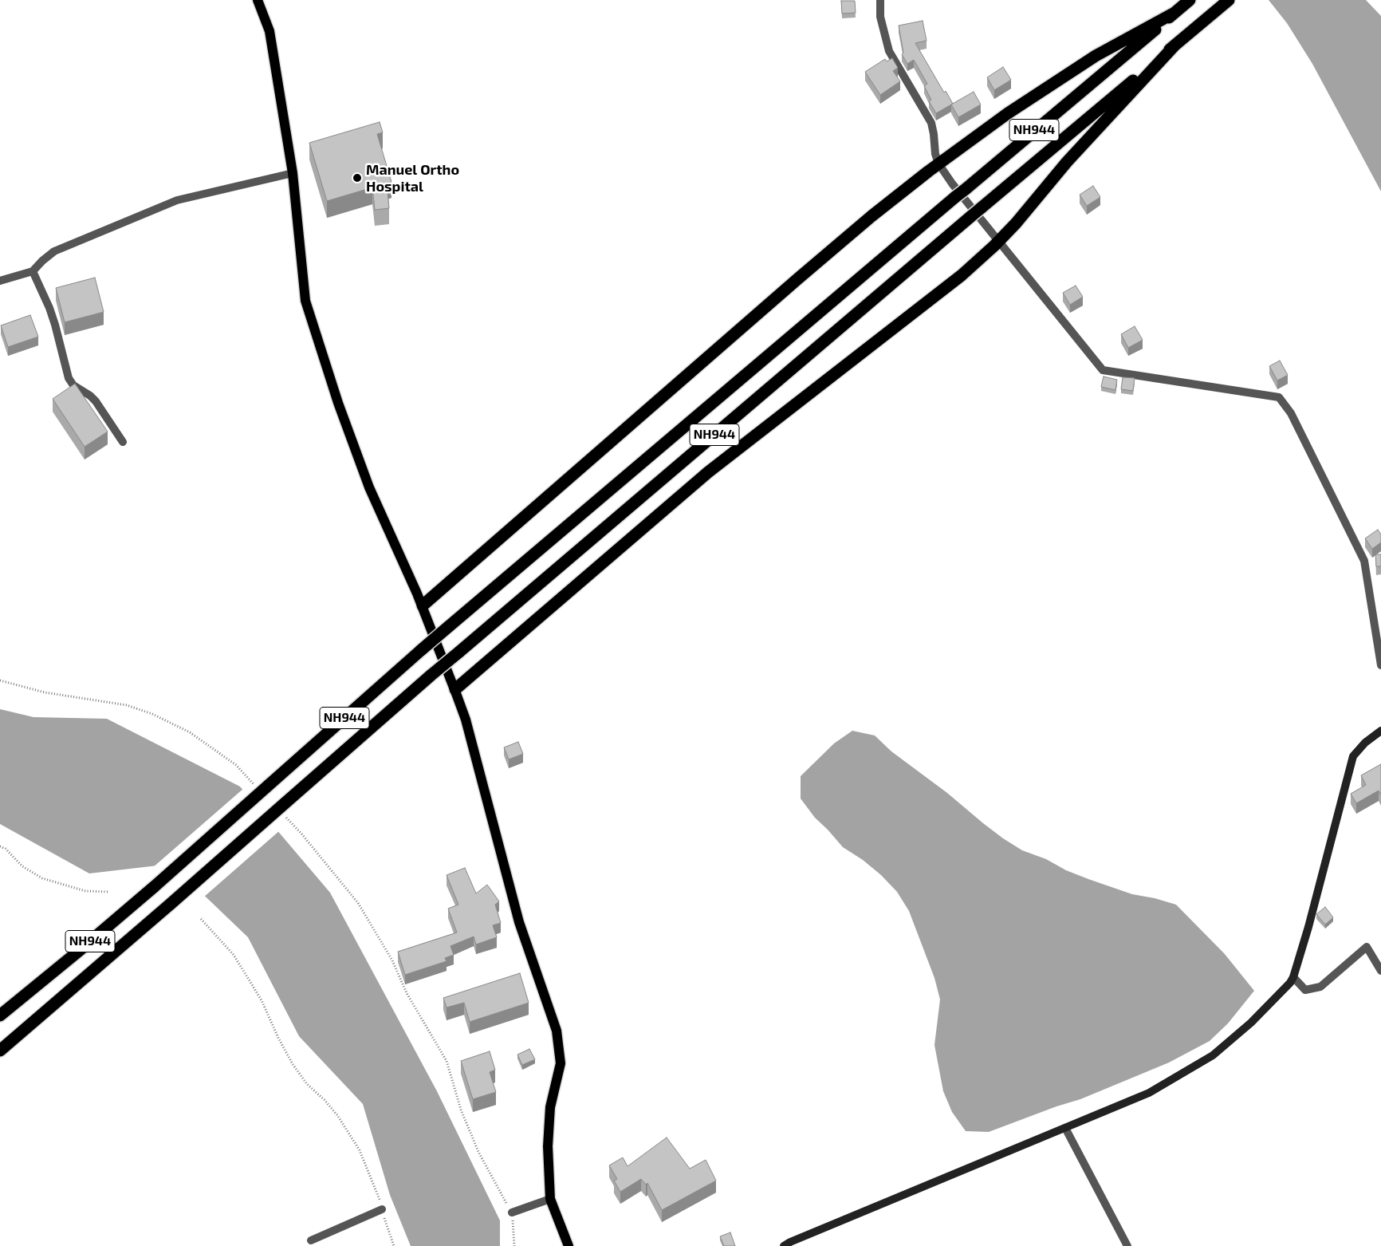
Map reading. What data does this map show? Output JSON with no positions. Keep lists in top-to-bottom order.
{
  "streets": {
    "highway": ["NH944"]
  },
  "places": ["Manuel Ortho Hospital"]
}
